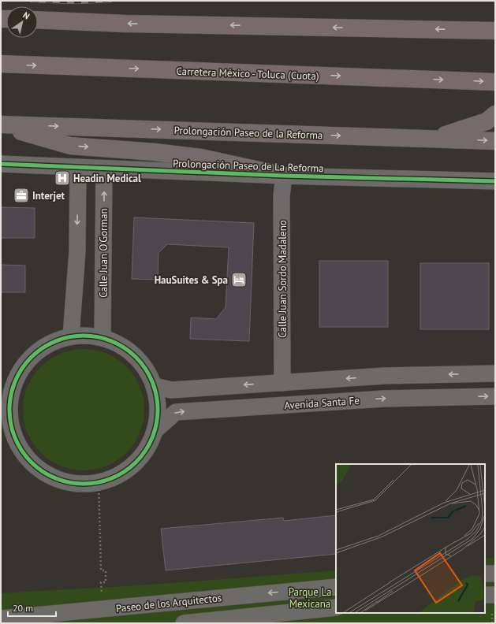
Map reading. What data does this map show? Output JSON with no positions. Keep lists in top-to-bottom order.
{
  "streets": {
    "highway": ["Carretera México - Toluca (Cuota)"],
    "main road": ["Prolongación Paseo de la Reforma"],
    "street": [
      "Prolongación Paseo de La Reforma",
      "Calle Juan O'Gorman",
      "Calle Juan Sordo Madaleno",
      "Avenida Santa Fe",
      "Paseo de los Arquitectos"
    ]
  },
  "crossings": [
    ["Prolongación Paseo de La Reforma", "Calle Juan O'Gorman"],
    ["Prolongación Paseo de La Reforma", "Calle Juan Sordo Madaleno"]
  ],
  "parks": ["Parque La Mexicana"],
  "places": {
    "hospital": ["Headin Medical"],
    "office": ["Interjet"],
    "hotel": ["HauSuites & Spa"]
  },
  "scale_bar": "20 m",
  "north": "top right"
}
